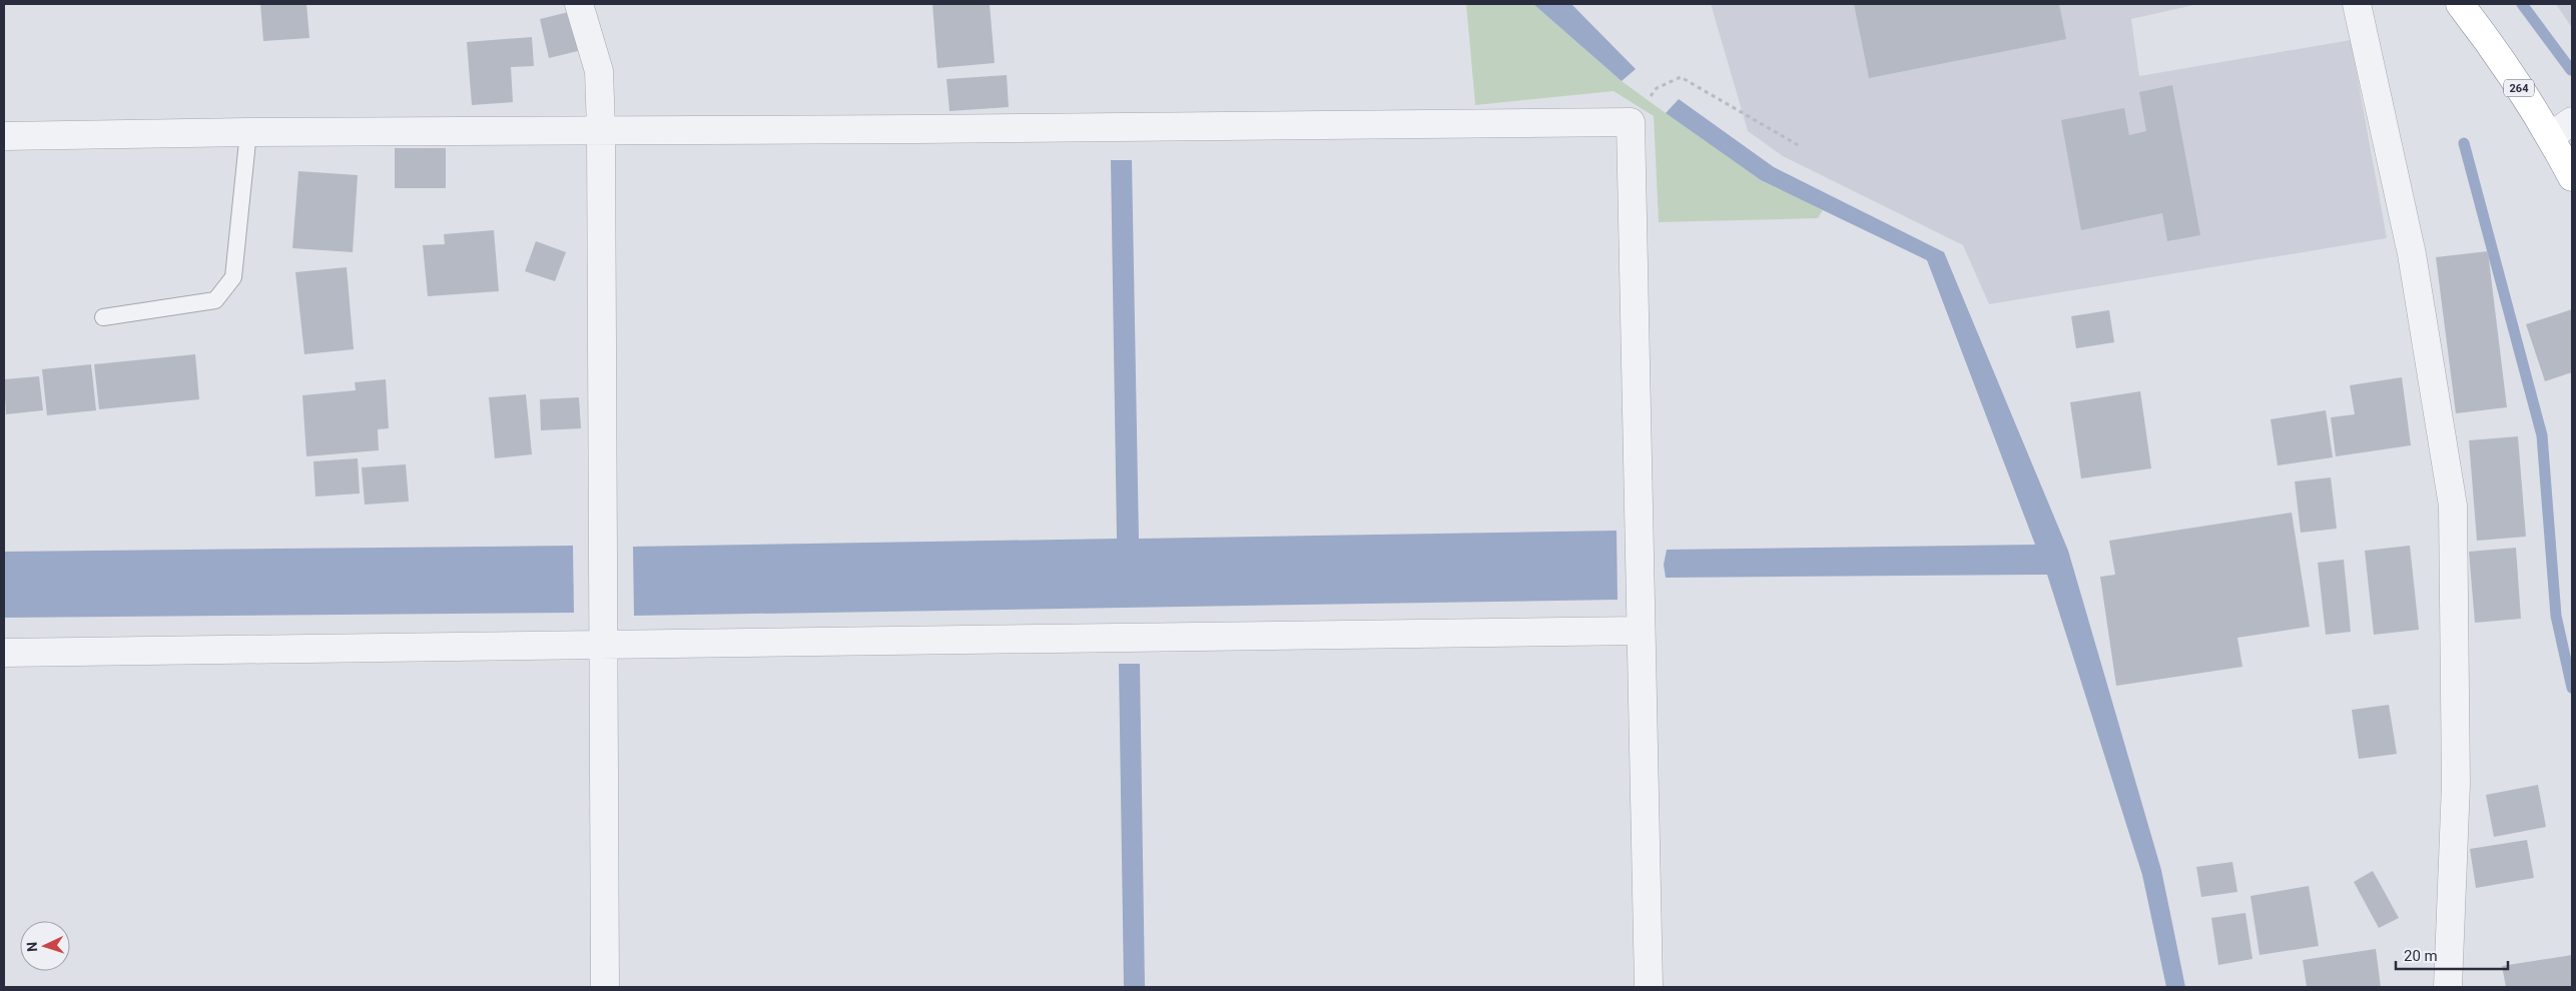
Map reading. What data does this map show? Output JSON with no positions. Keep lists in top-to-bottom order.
{
  "streets": {
    "highway": ["264"]
  },
  "scale_bar": "20 m",
  "north": "left"
}
